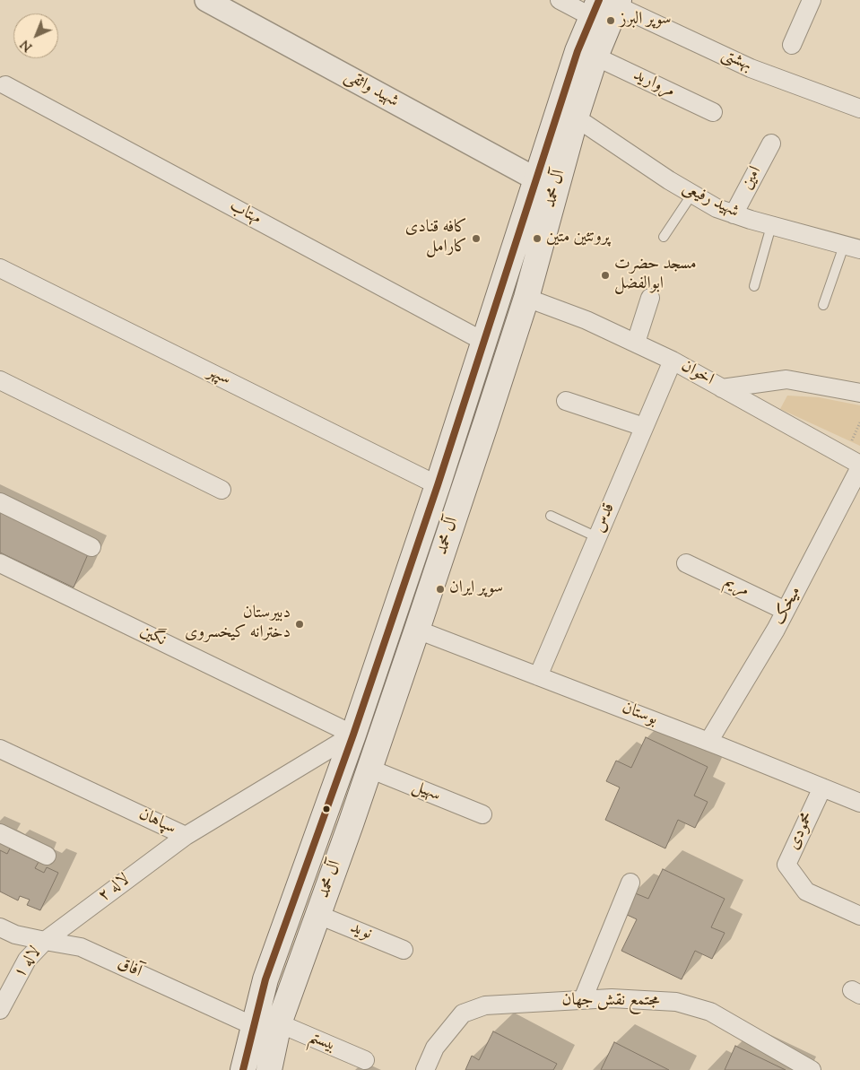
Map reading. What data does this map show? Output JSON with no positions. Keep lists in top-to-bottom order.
{
  "streets": {
    "main road": ["آل محمد"],
    "street": [
      "بهشتی",
      "مروارید",
      "شهید واثقی",
      "امین",
      "شهید رفیعی",
      "مهتاب",
      "اخوان",
      "سپهر",
      "قدس",
      "مریم",
      "میخک",
      "نگین",
      "بوستان",
      "سهیل",
      "سپاهان",
      "محمودی",
      "لاله ۲",
      "نوید",
      "لاله ۱",
      "آفاق",
      "مجتمع نقش جهان",
      "بیستم"
    ]
  },
  "crossings": [
    ["بهشتی", "آل محمد"],
    ["مروارید", "آل محمد"],
    ["شهید واثقی", "آل محمد"],
    ["امین", "شهید رفیعی"],
    ["آل محمد", "شهید رفیعی"],
    ["آل محمد", "مهتاب"],
    ["آل محمد", "اخوان"],
    ["آل محمد", "سپهر"],
    ["آل محمد", "نگین"],
    ["آل محمد", "بوستان"],
    ["آل محمد", "سهیل"],
    ["آل محمد", "سپاهان"],
    ["آل محمد", "نوید"],
    ["آل محمد", "آفاق"],
    ["آل محمد", "بیستم"],
    ["اخوان", "قدس"],
    ["اخوان", "میخک"],
    ["قدس", "بوستان"],
    ["مریم", "میخک"],
    ["میخک", "بوستان"],
    ["نگین", "سپاهان"],
    ["بوستان", "محمودی"],
    ["سپاهان", "لاله ۲"],
    ["لاله ۲", "لاله ۱"],
    ["لاله ۲", "آفاق"],
    ["لاله ۱", "آفاق"]
  ],
  "places": [
    "سوپر البرز",
    "کافه قنادی کارامل",
    "پروتئین متین",
    "مسجد حضرت ابوالفضل",
    "سوپر ایران",
    "دبیرستان دخترانه کیخسروی"
  ],
  "north": "bottom left"
}
